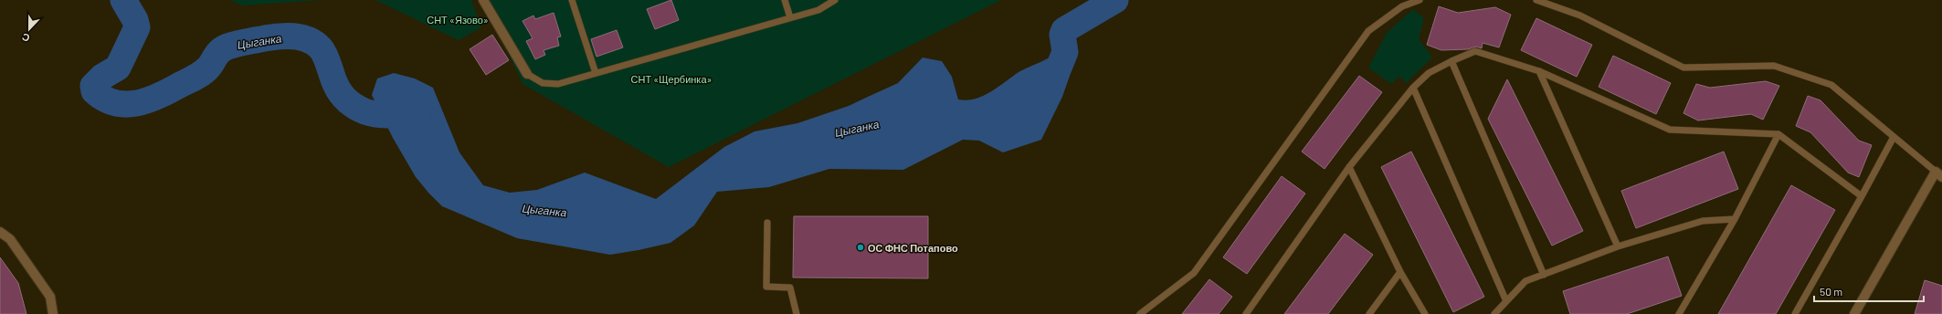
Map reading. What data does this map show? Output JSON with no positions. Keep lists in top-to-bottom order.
{
  "water": ["Цыганка"],
  "parks": ["СНТ «Язово»", "СНТ «Щербинка»"],
  "places": ["ОС ФНС Потапово"],
  "scale_bar": "50 m",
  "north": "bottom"
}
